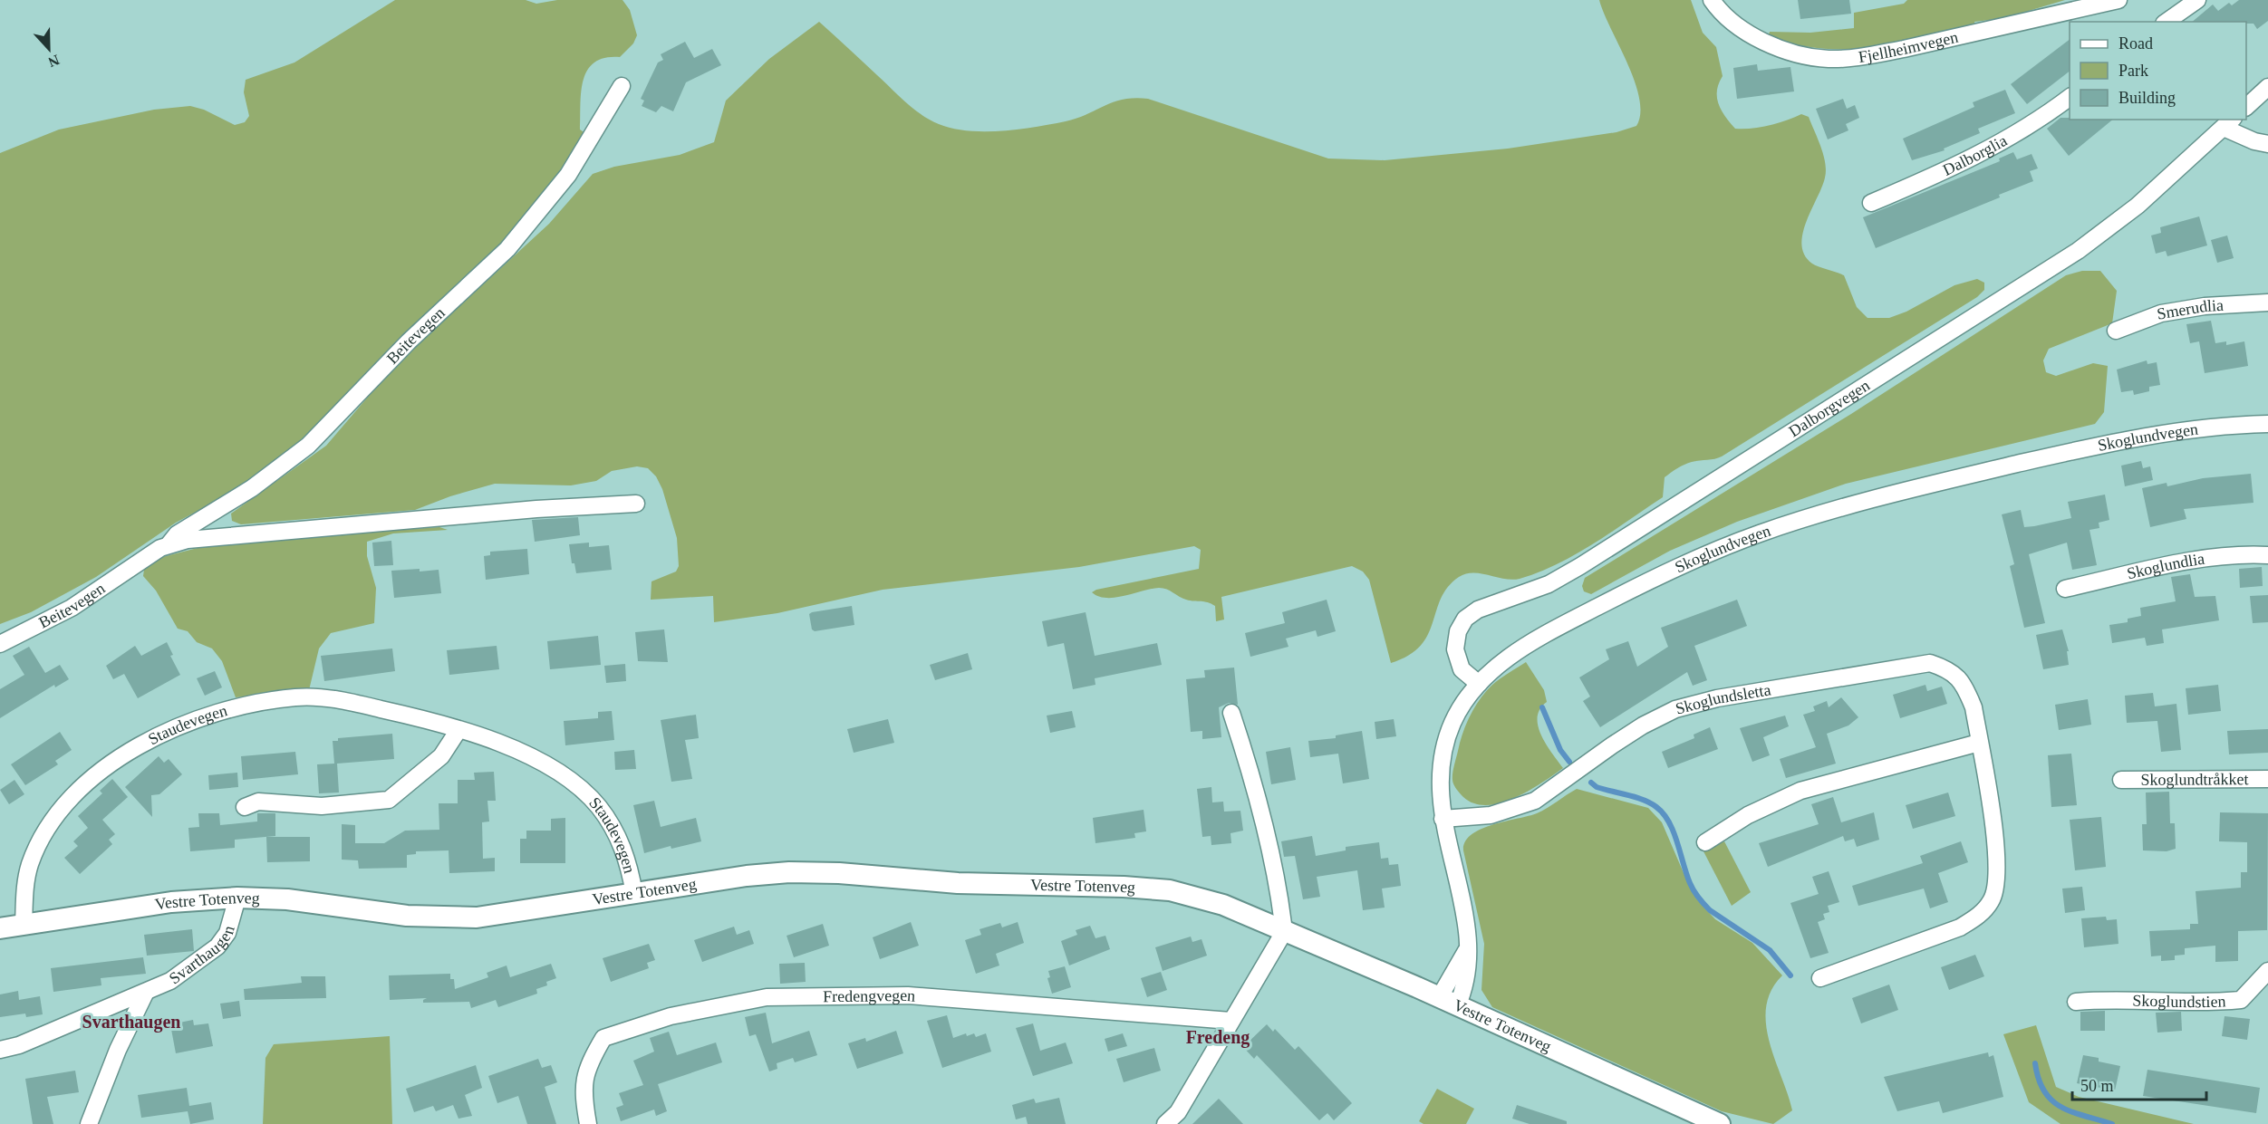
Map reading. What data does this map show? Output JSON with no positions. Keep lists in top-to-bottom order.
{
  "streets": {
    "street": [
      "Fjellheimvegen",
      "Dalborglia",
      "Smerudlia",
      "Beitevegen",
      "Dalborgvegen",
      "Skoglundvegen",
      "Skoglundlia",
      "Skoglundsletta",
      "Staudevegen",
      "Skoglundtråkket",
      "Vestre Totenveg",
      "Svarthaugen",
      "Fredengvegen",
      "Skoglundstien"
    ]
  },
  "crossings": [
    ["Dalborgvegen", "Skoglundvegen"],
    ["Skoglundvegen", "Skoglundsletta"],
    ["Skoglundvegen", "Vestre Totenveg"],
    ["Staudevegen", "Vestre Totenveg"],
    ["Vestre Totenveg", "Svarthaugen"]
  ],
  "districts": ["Svarthaugen", "Fredeng"],
  "legend": ["Road", "Park", "Building"],
  "scale_bar": "50 m",
  "north": "bottom"
}
